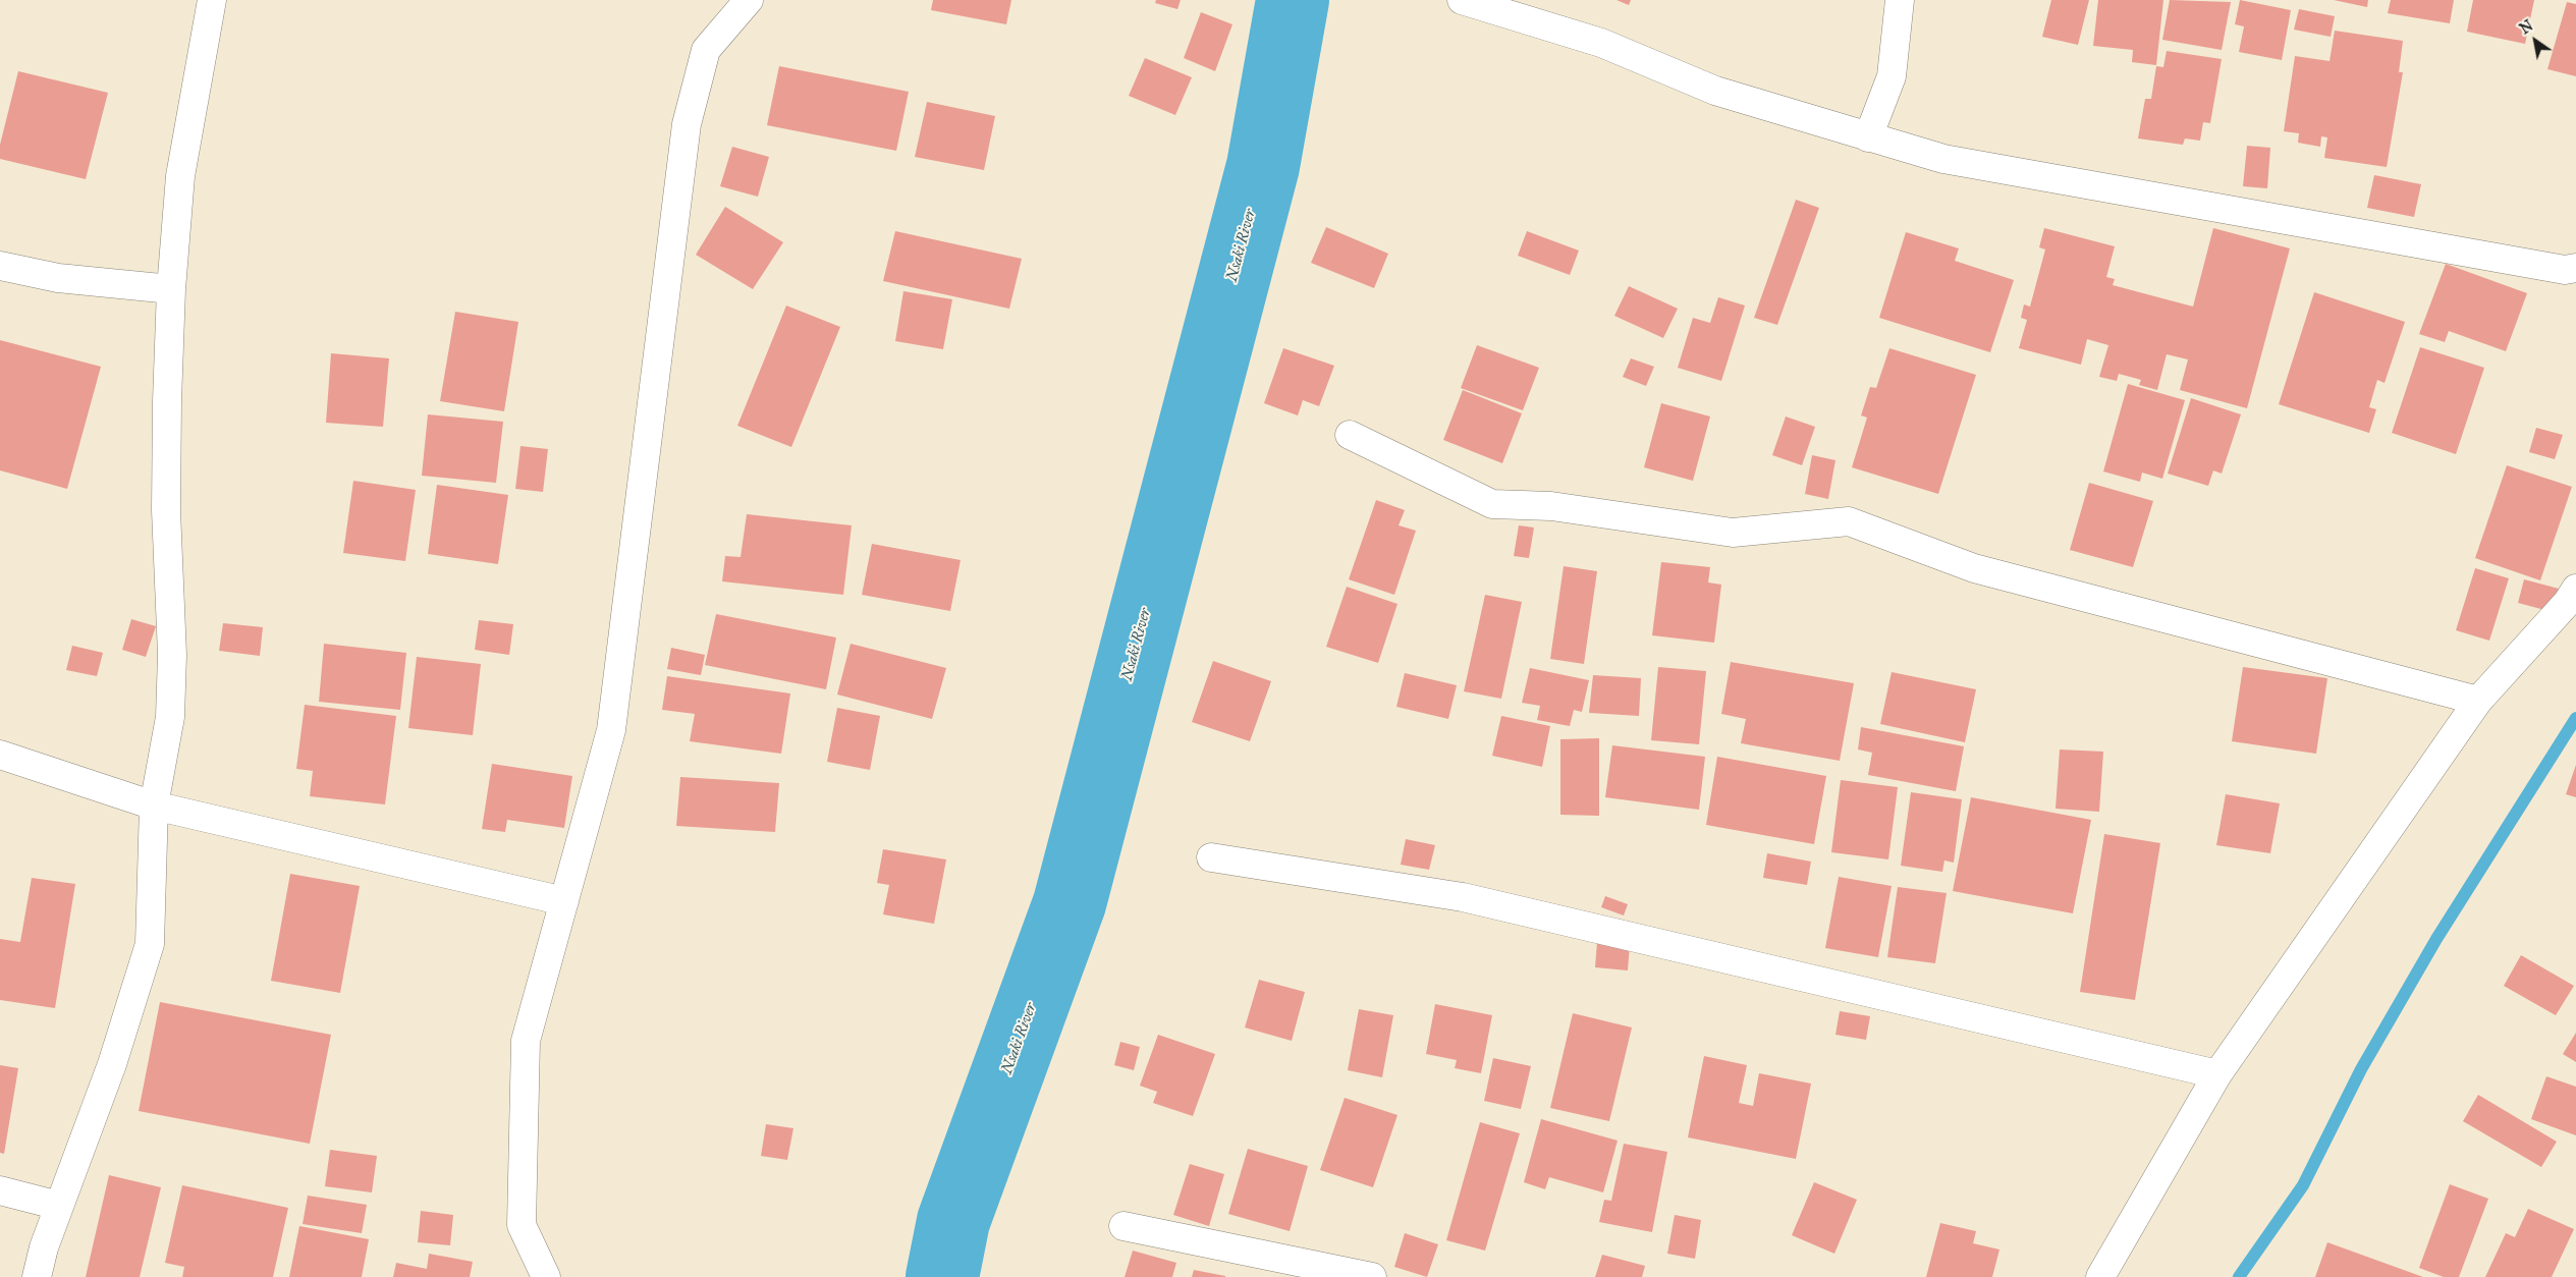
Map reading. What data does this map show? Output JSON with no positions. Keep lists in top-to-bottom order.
{
  "water": ["Nsaki River"],
  "north": "top left"
}
